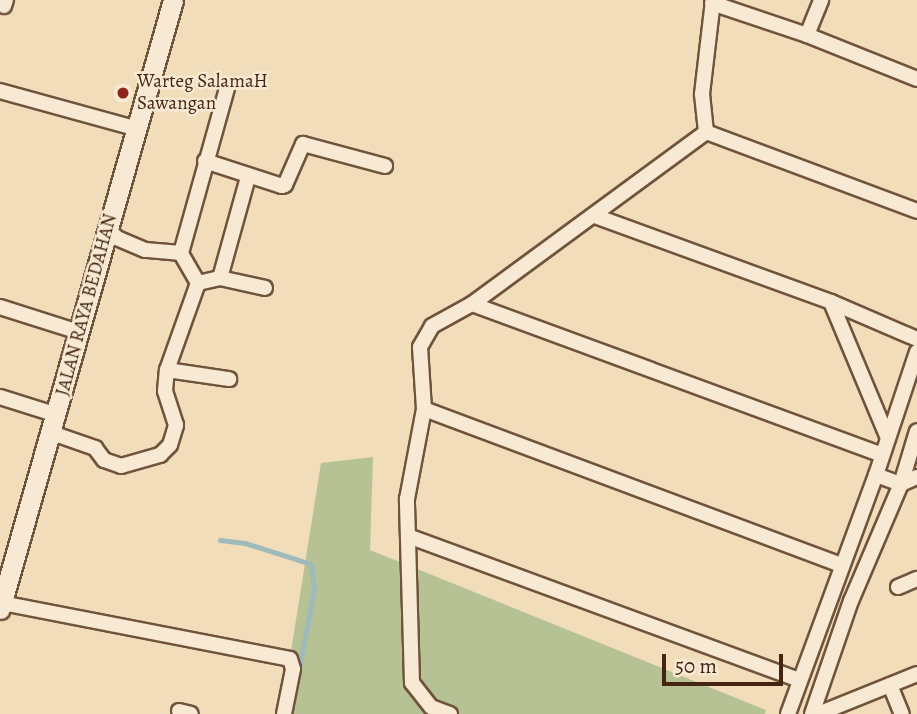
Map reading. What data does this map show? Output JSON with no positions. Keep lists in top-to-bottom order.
{
  "streets": {
    "street": ["JALAN RAYA BEDAHAN"]
  },
  "places": ["Warteg SalamaH Sawangan"],
  "scale_bar": "50 m"
}
